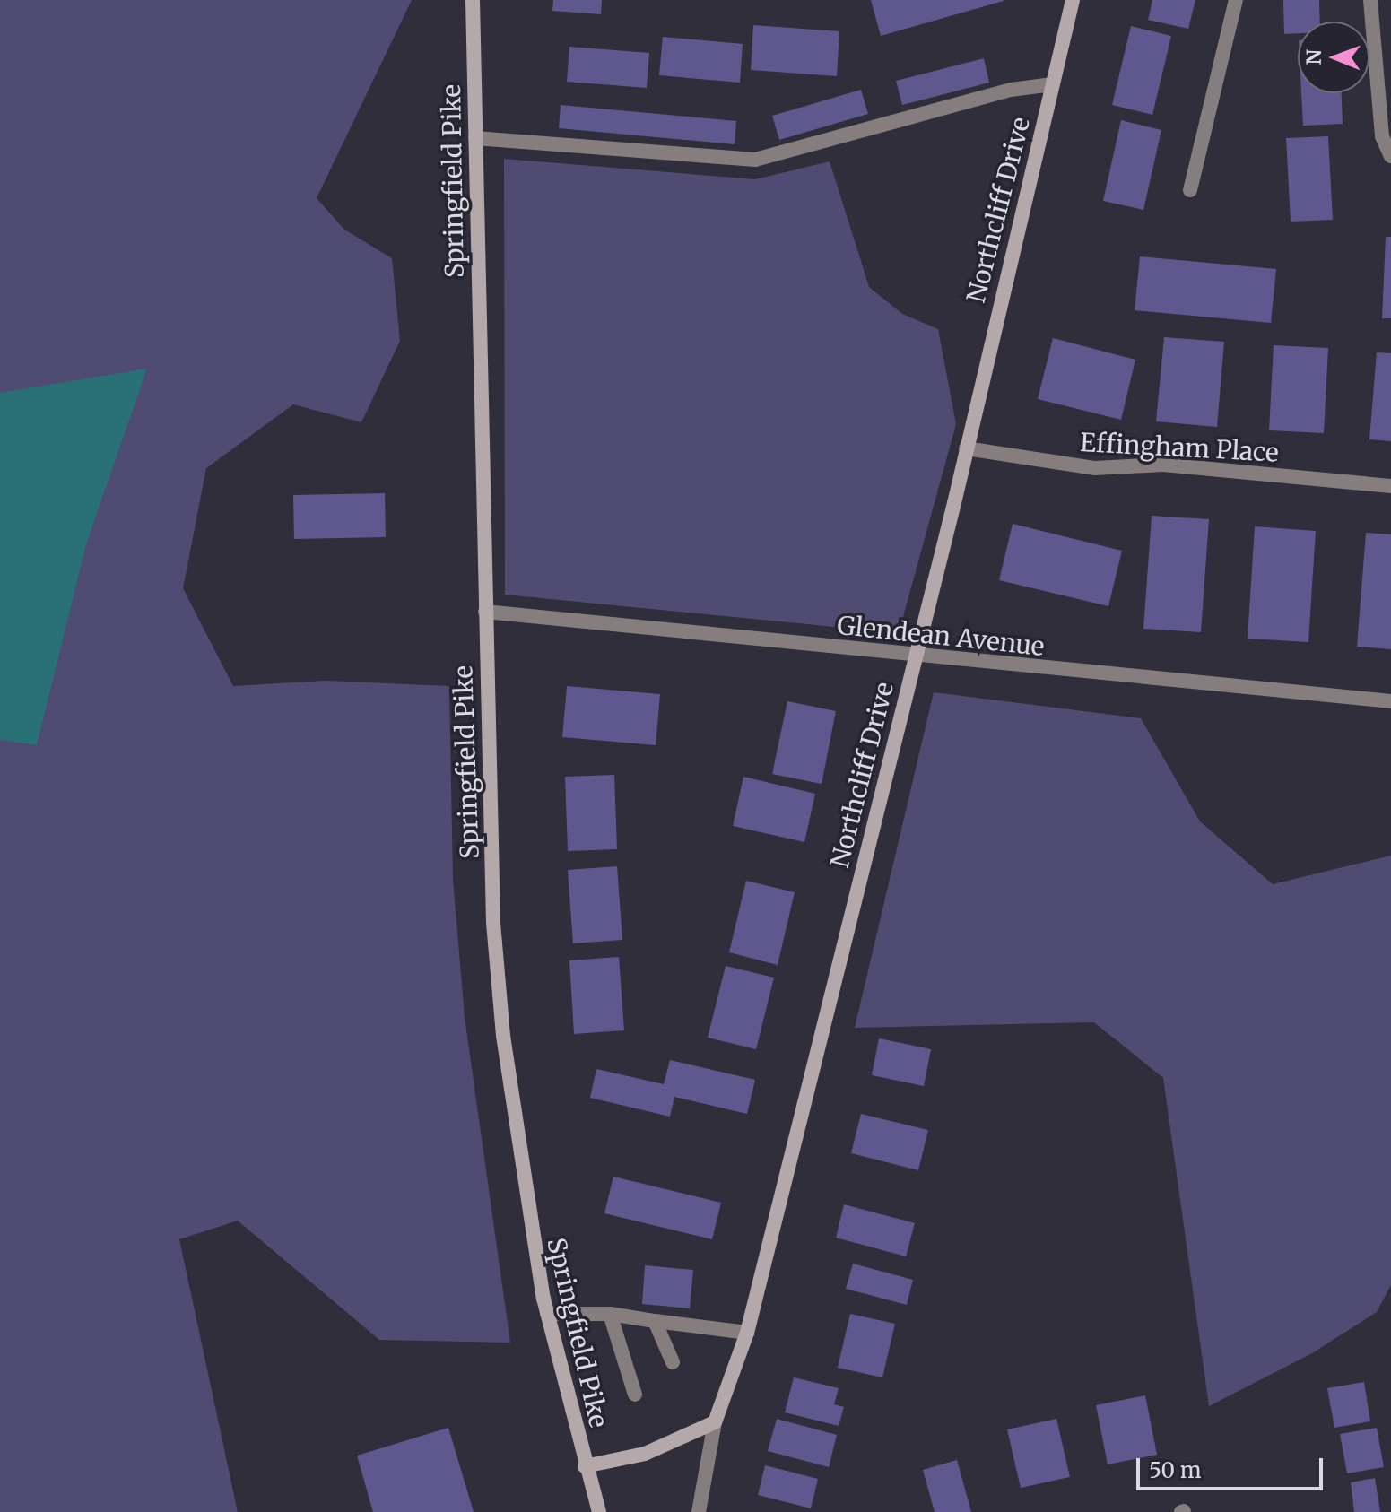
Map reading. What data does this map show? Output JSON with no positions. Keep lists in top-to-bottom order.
{
  "streets": {
    "street": [
      "Springfield Pike",
      "Northcliff Drive",
      "Effingham Place",
      "Glendean Avenue"
    ]
  },
  "crossings": [
    ["Springfield Pike", "Glendean Avenue"],
    ["Northcliff Drive", "Effingham Place"],
    ["Northcliff Drive", "Glendean Avenue"]
  ],
  "scale_bar": "50 m",
  "north": "left"
}
